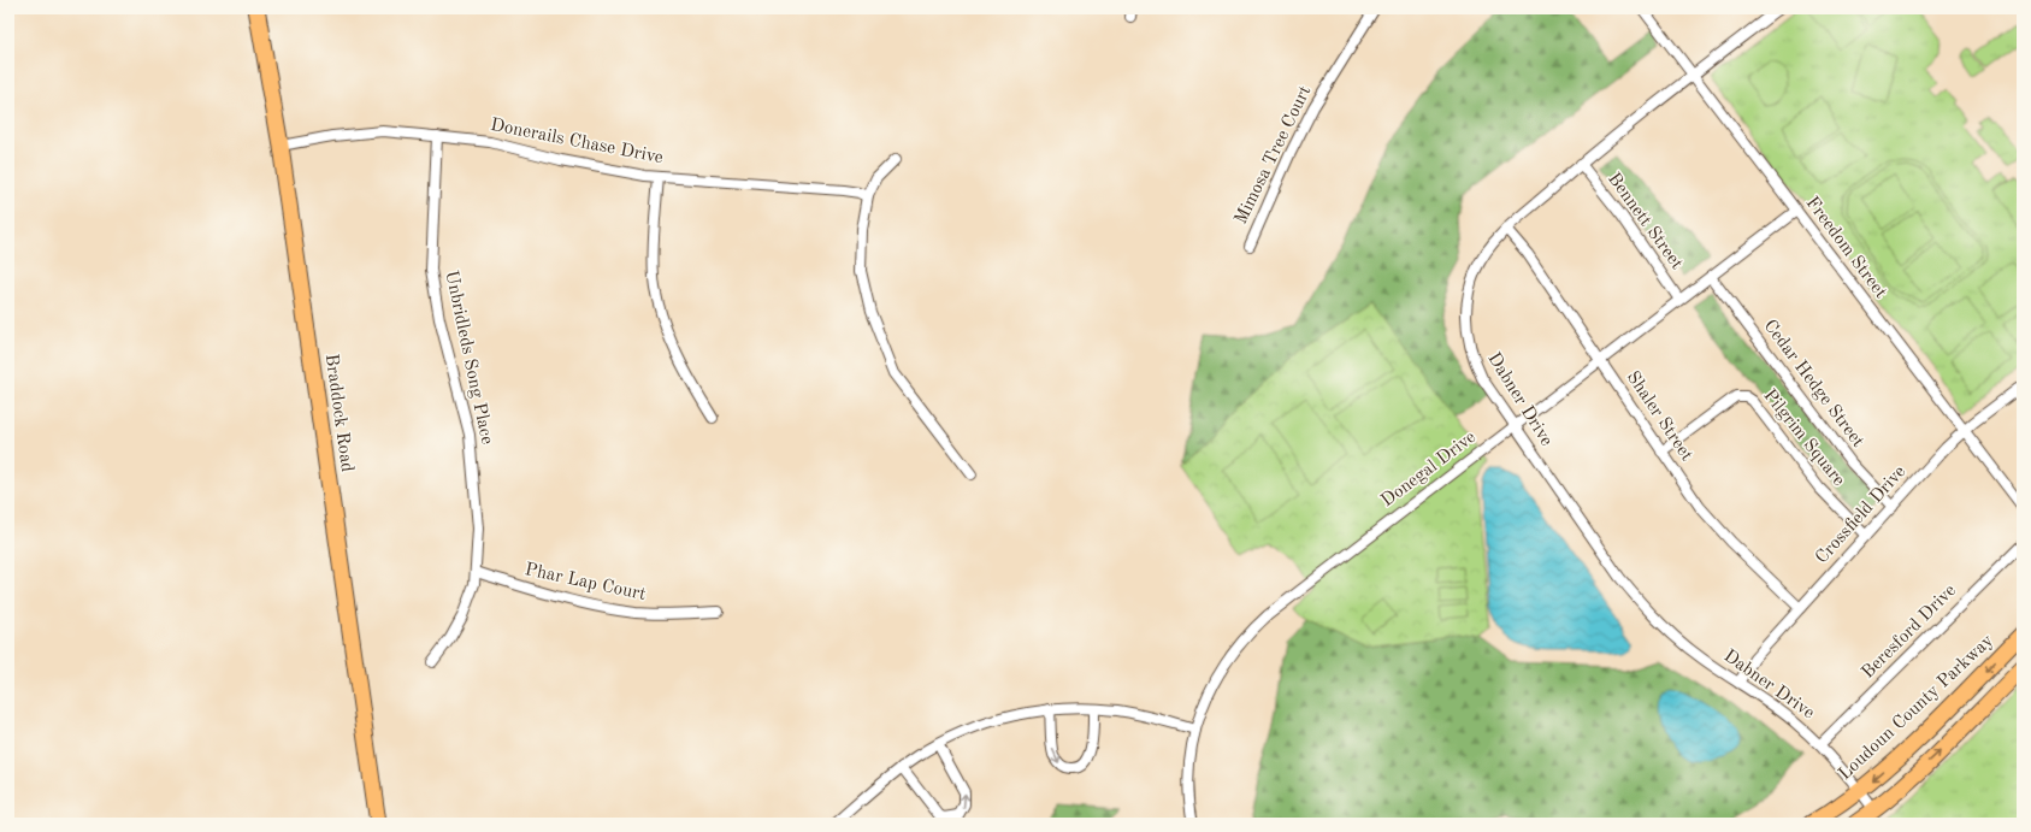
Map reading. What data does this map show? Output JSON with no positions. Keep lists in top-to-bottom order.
{
  "streets": {
    "main road": ["Braddock Road", "Loudoun County Parkway"],
    "street": [
      "Donerails Chase Drive",
      "Mimosa Tree Court",
      "Bennett Street",
      "Freedom Street",
      "Unbridleds Song Place",
      "Cedar Hedge Street",
      "Dabner Drive",
      "Shaler Street",
      "Pilgrim Square",
      "Donegal Drive",
      "Crossfield Drive",
      "Phar Lap Court",
      "Beresford Drive"
    ]
  },
  "crossings": [
    ["Donerails Chase Drive", "Unbridleds Song Place"],
    ["Donerails Chase Drive", "Braddock Road"],
    ["Bennett Street", "Dabner Drive"],
    ["Bennett Street", "Donegal Drive"],
    ["Freedom Street", "Dabner Drive"],
    ["Freedom Street", "Donegal Drive"],
    ["Freedom Street", "Crossfield Drive"],
    ["Unbridleds Song Place", "Phar Lap Court"],
    ["Cedar Hedge Street", "Donegal Drive"],
    ["Cedar Hedge Street", "Crossfield Drive"],
    ["Dabner Drive", "Shaler Street"],
    ["Dabner Drive", "Donegal Drive"],
    ["Dabner Drive", "Crossfield Drive"],
    ["Dabner Drive", "Beresford Drive"],
    ["Dabner Drive", "Loudoun County Parkway"],
    ["Shaler Street", "Pilgrim Square"],
    ["Shaler Street", "Donegal Drive"],
    ["Shaler Street", "Crossfield Drive"],
    ["Pilgrim Square", "Crossfield Drive"]
  ]
}
